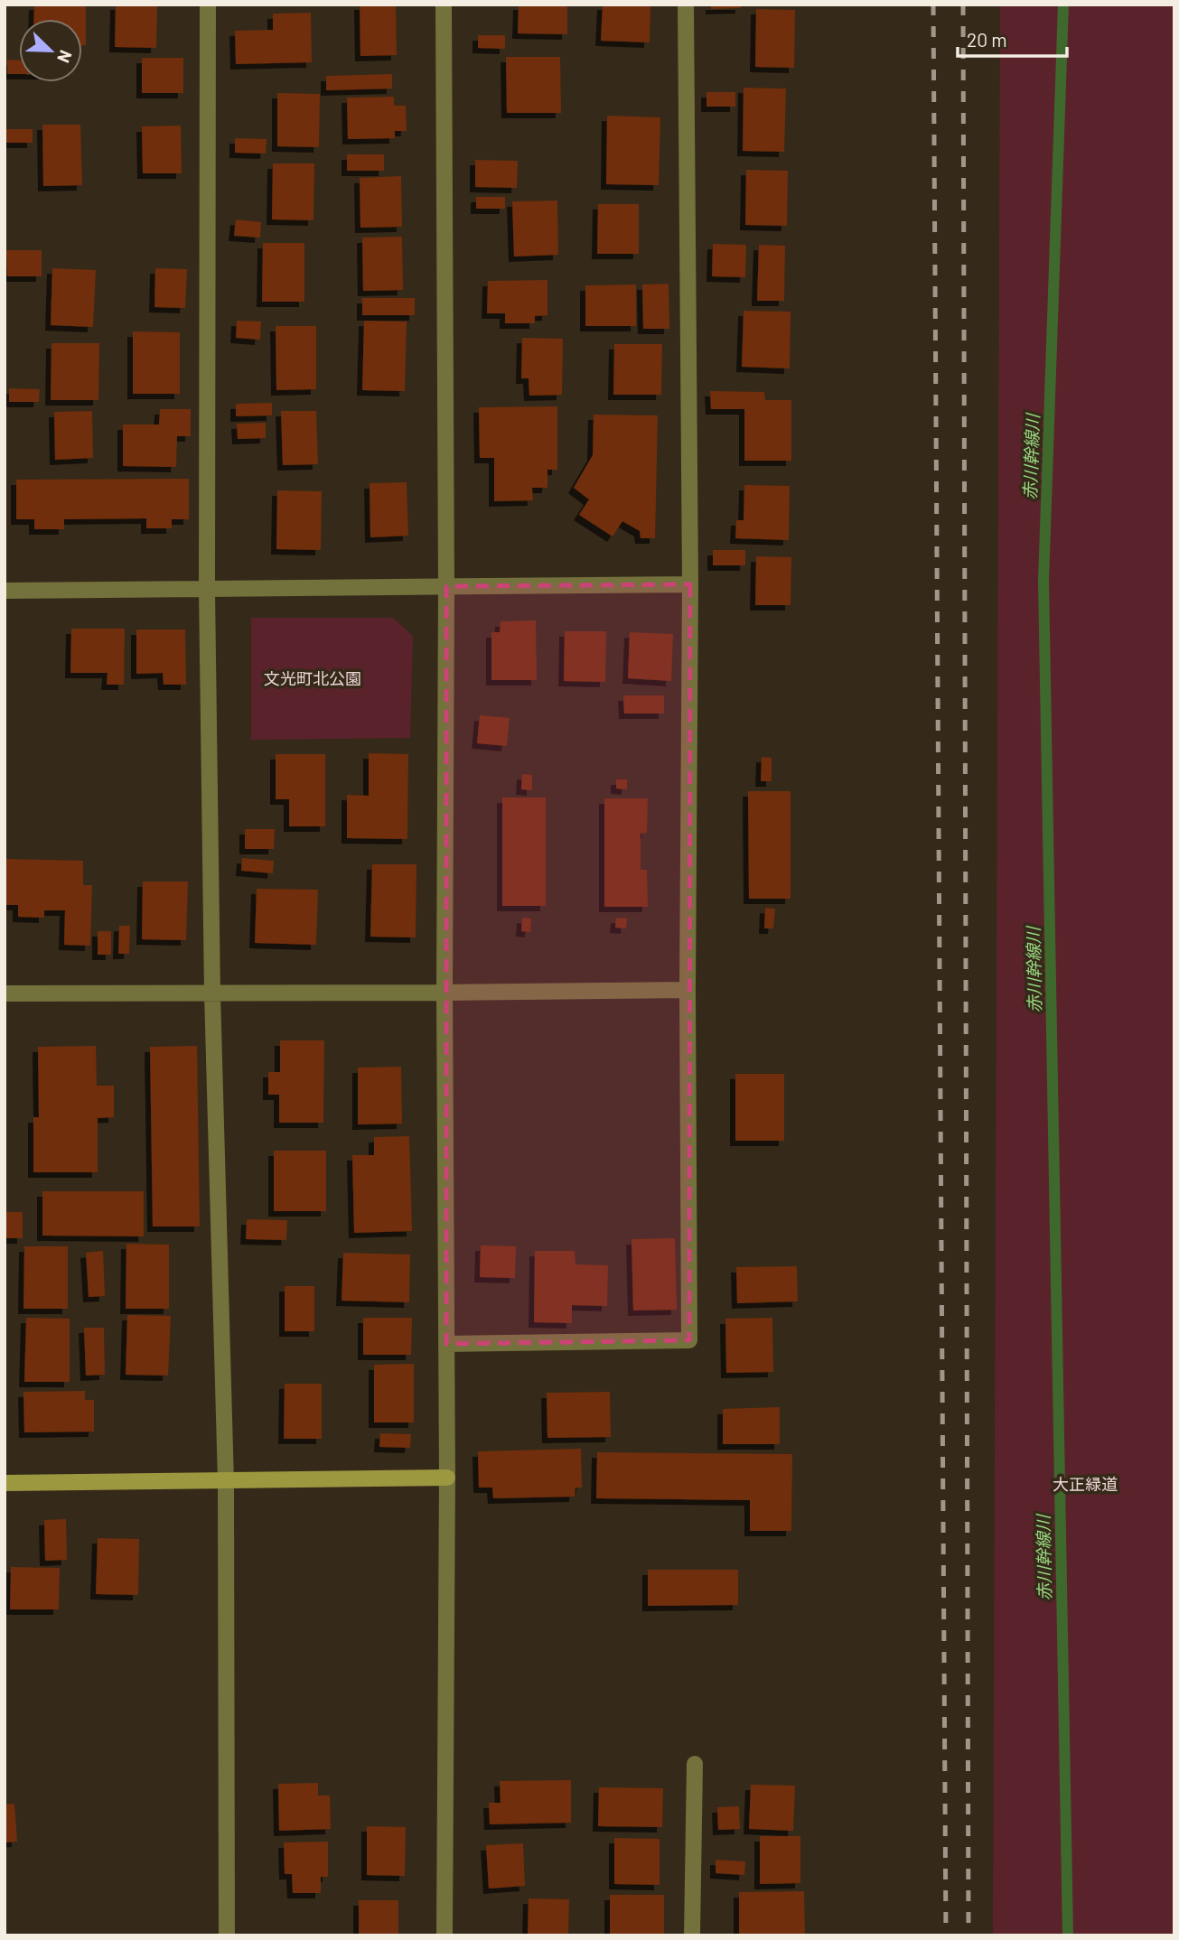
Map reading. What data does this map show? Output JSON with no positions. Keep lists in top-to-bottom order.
{
  "water": ["赤川幹線川"],
  "parks": ["文光町北公園", "大正緑道"],
  "scale_bar": "20 m",
  "north": "bottom right"
}
